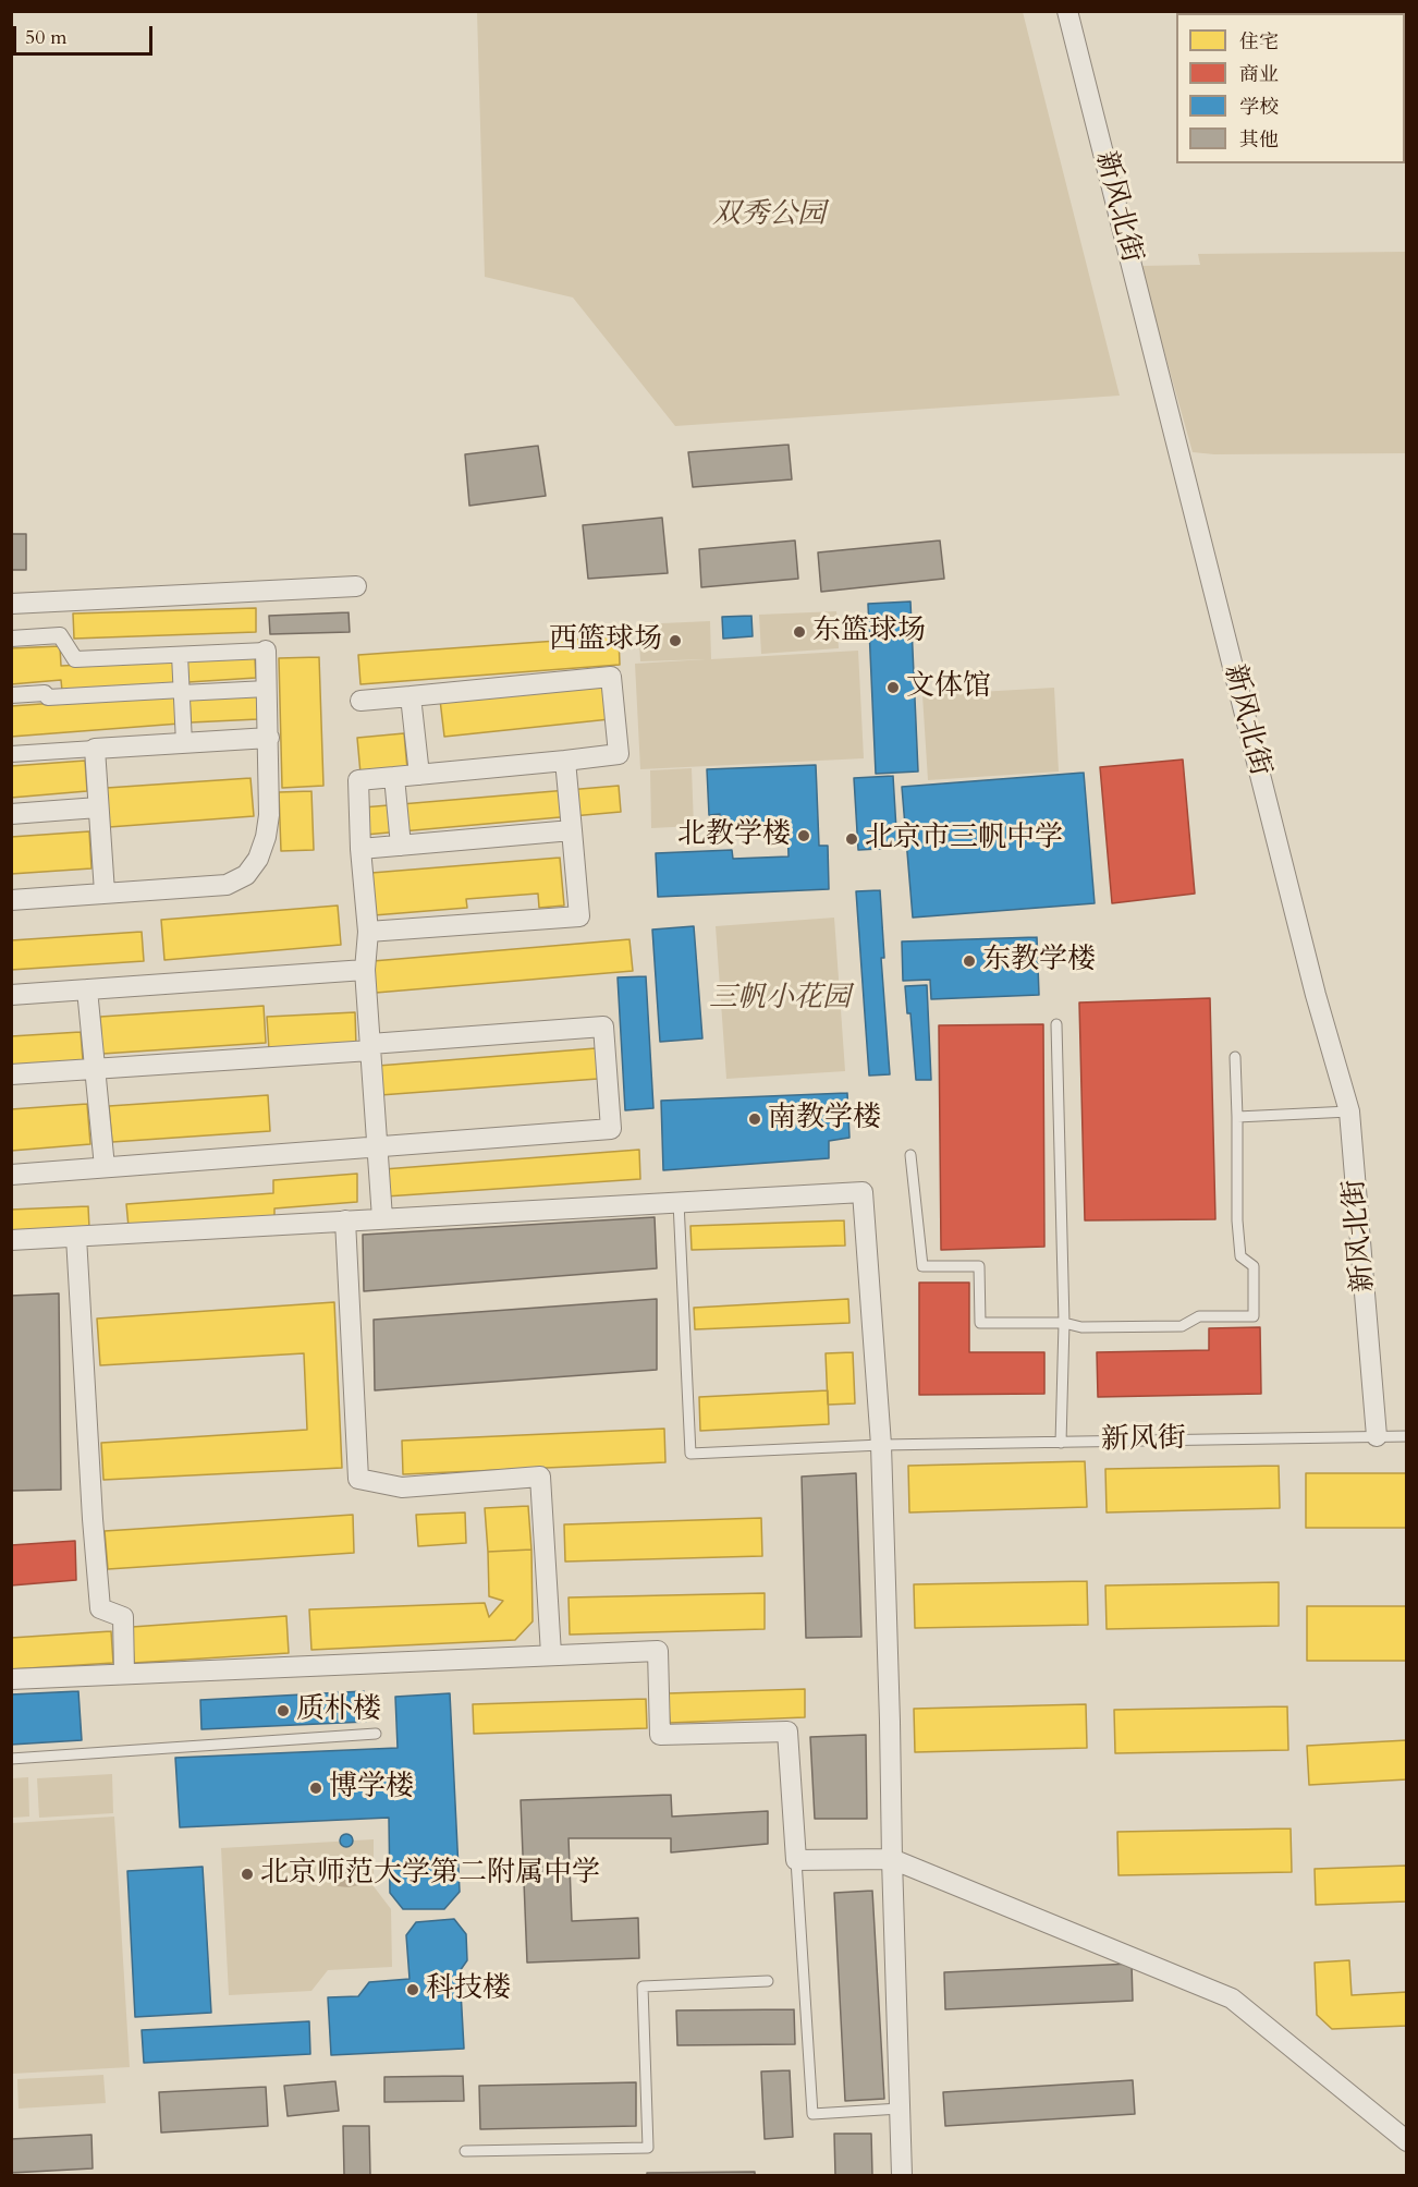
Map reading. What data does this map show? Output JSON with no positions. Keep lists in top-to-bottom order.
{
  "streets": {
    "street": ["新风北街"],
    "lane": ["新风街"]
  },
  "crossings": [
    ["新风北街", "新风街"]
  ],
  "parks": ["双秀公园", "三帆小花园"],
  "places": [
    "东篮球场",
    "西篮球场",
    "文体馆",
    "北教学楼",
    "北京市三帆中学",
    "东教学楼",
    "南教学楼",
    "质朴楼",
    "博学楼",
    "北京师范大学第二附属中学",
    "科技楼"
  ],
  "legend": [
    "住宅",
    "商业",
    "学校",
    "其他"
  ],
  "scale_bar": "50 m"
}
